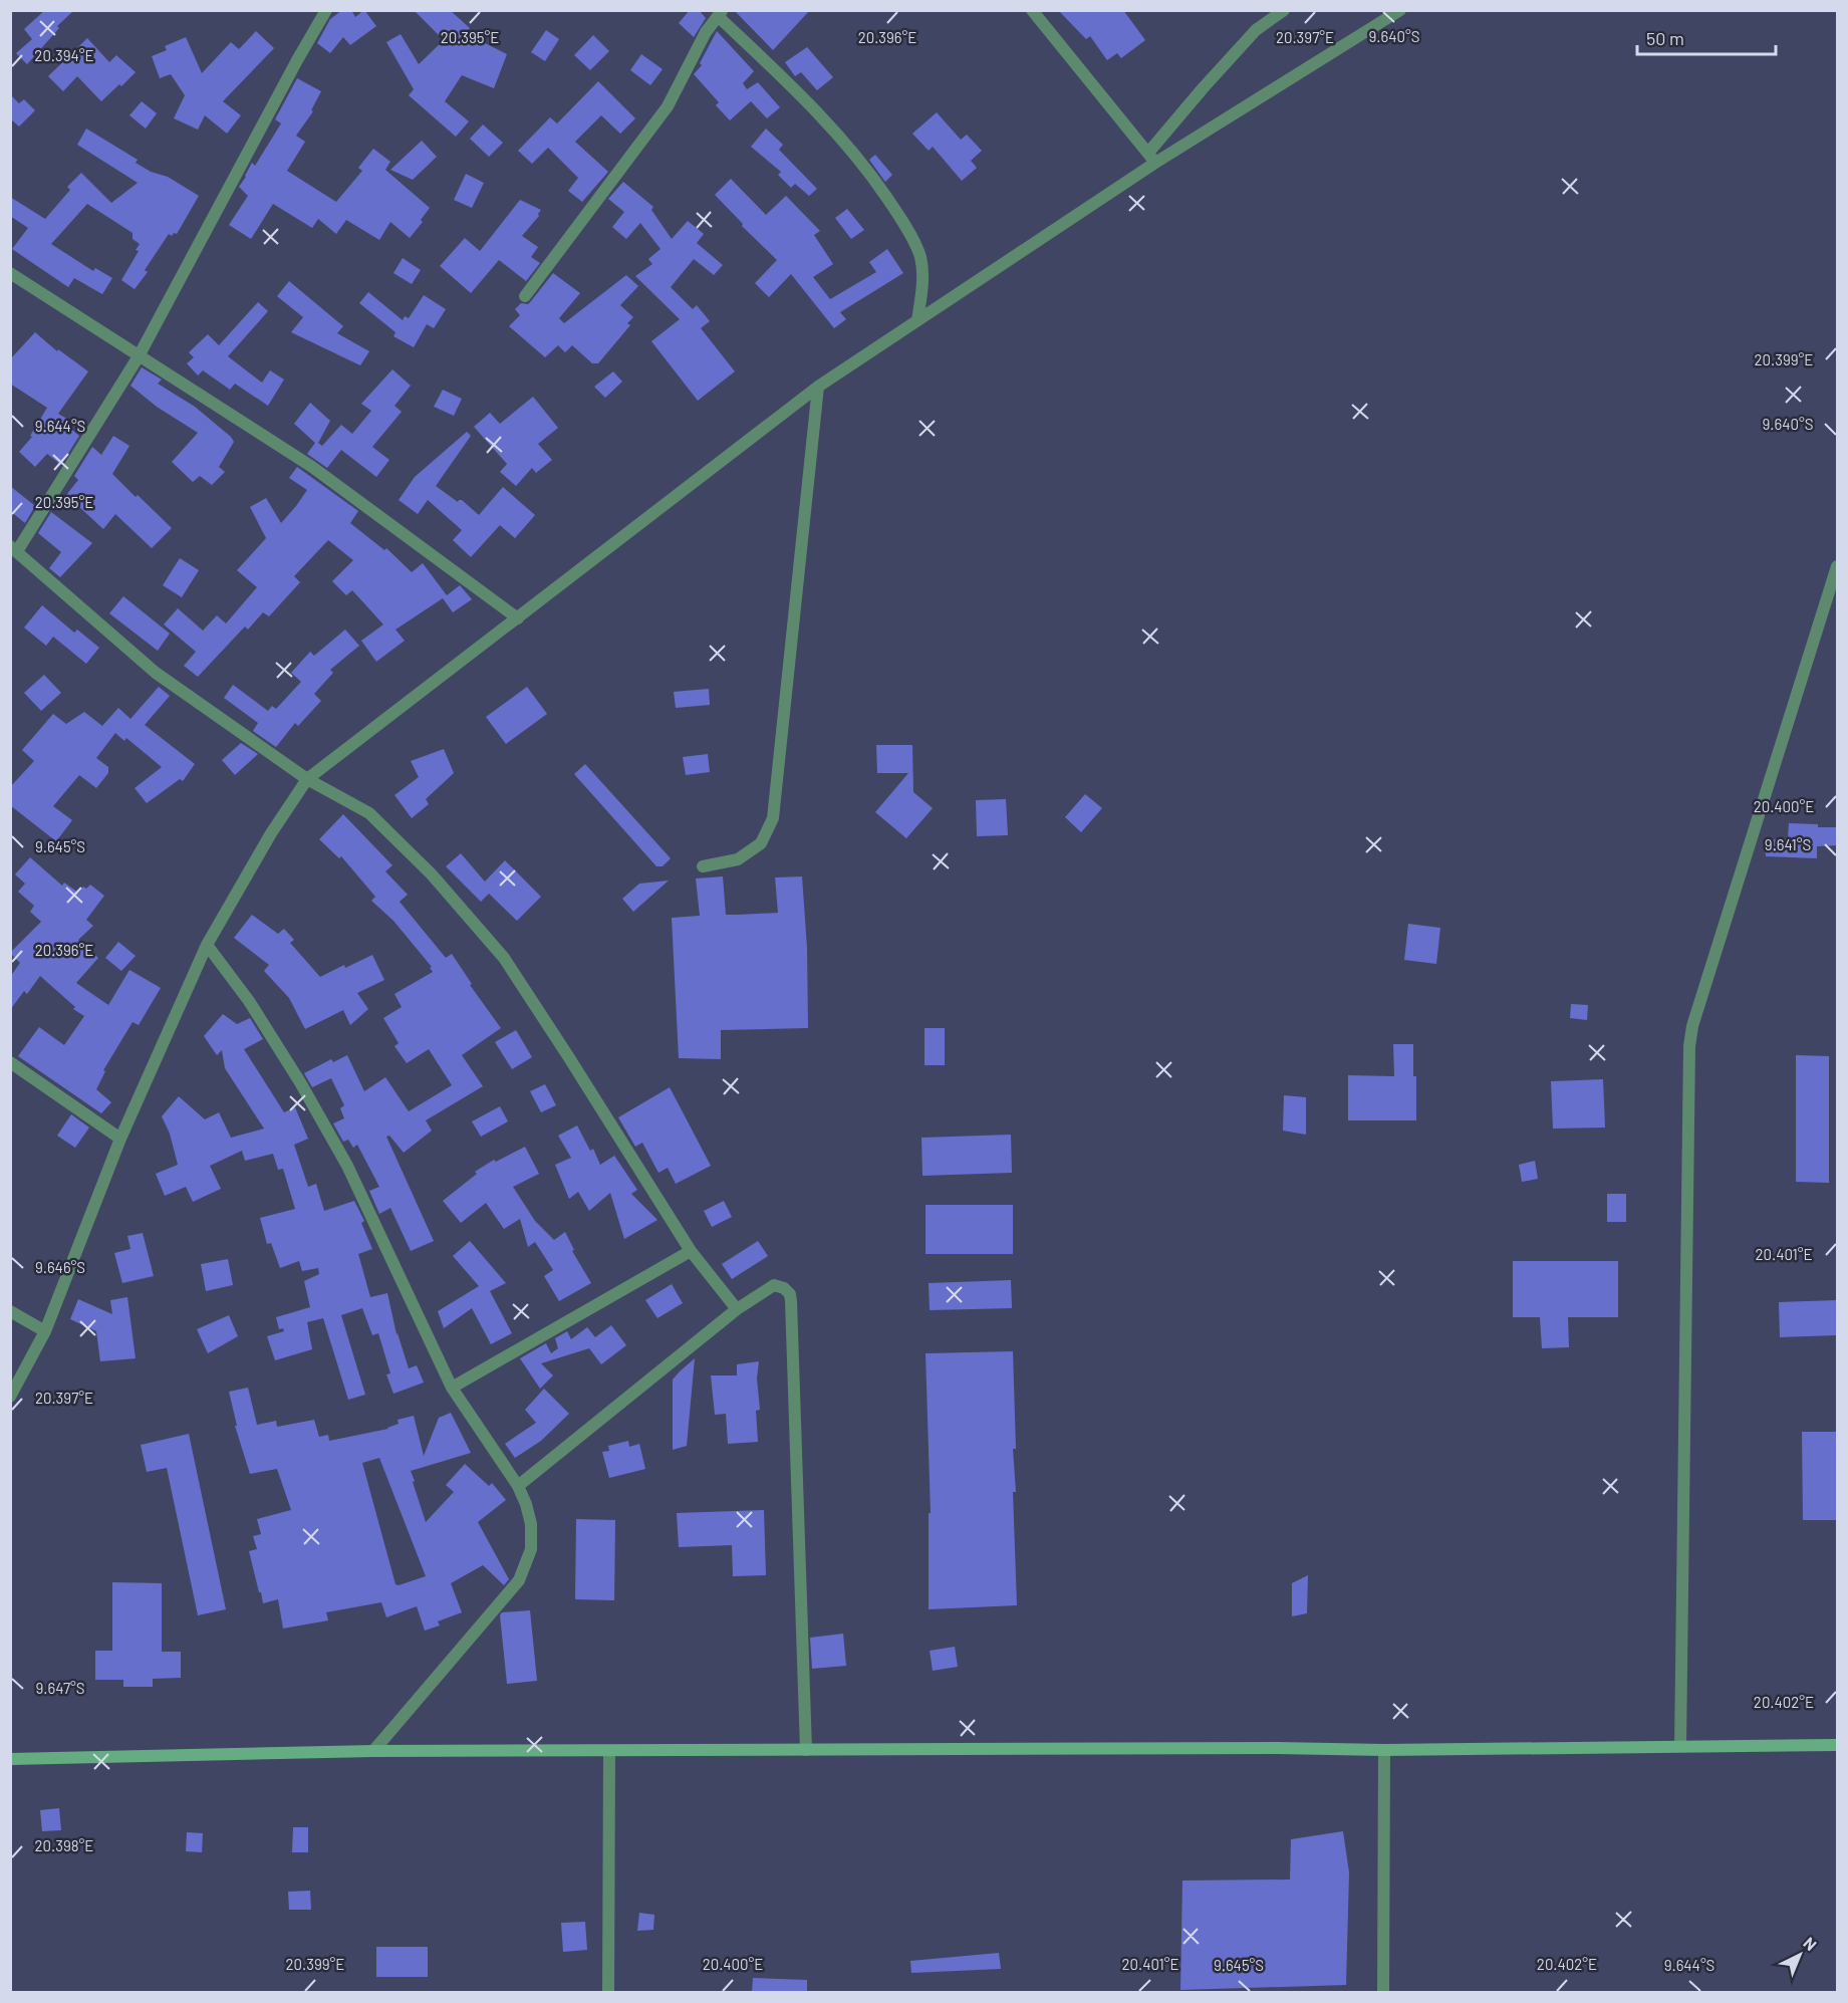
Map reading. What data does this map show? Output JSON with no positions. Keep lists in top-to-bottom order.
{
  "scale_bar": "50 m",
  "north": "top right",
  "coordinates": [
    "9.640°S",
    "20.397°E",
    "20.395°E",
    "20.396°E",
    "20.394°E",
    "20.399°E",
    "9.644°S",
    "20.400°E",
    "9.641°S",
    "9.645°S",
    "20.401°E",
    "9.646°S",
    "9.647°S",
    "20.402°E",
    "20.398°E"
  ]
}
